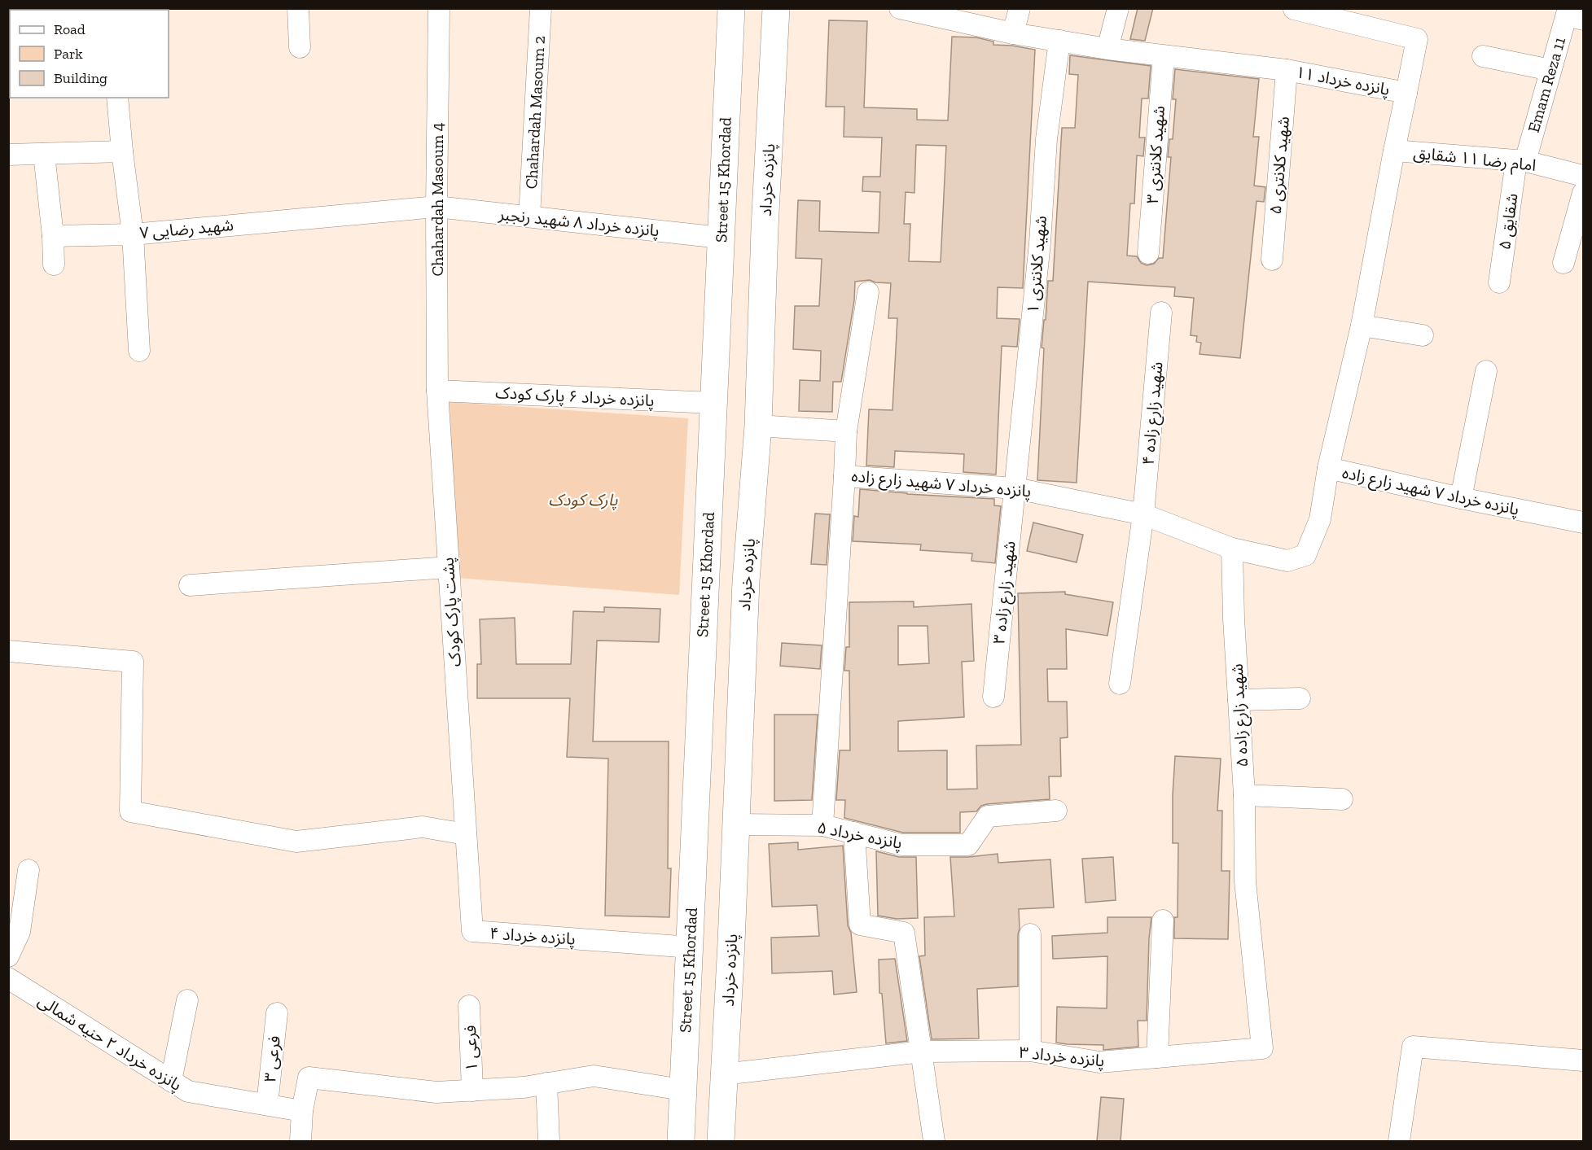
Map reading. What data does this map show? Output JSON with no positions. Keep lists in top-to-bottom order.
{
  "streets": {
    "main road": ["Street 15 Khordad", "پانزده خرداد"],
    "street": [
      "پانزده خرداد ۱۱",
      "Emam Reza 11",
      "Chahardah Masoum 2",
      "شهید کلانتری ۳",
      "امام رضا ۱۱ شقایق",
      "شهید کلانتری ۵",
      "Chahardah Masoum 4",
      "شقایق ۵",
      "پانزده خرداد ۸ شهید رنجبر",
      "شهید رضایی ۷",
      "شهید کلانتری ۱",
      "پانزده خرداد ۶ پارک کودک",
      "شهید زارع زاده ۴",
      "پانزده خرداد ۷ شهید زارع زاده",
      "شهید زارع زاده ۳",
      "پشت پارک کودک",
      "شهید زارع زاده ۵",
      "پانزده خرداد ۵",
      "پانزده خرداد ۴",
      "پانزده خرداد ۲ حنیه شمالی",
      "فرعی ۱",
      "پانزده خرداد ۳",
      "فرعی ۳"
    ]
  },
  "crossings": [
    ["پانزده خرداد ۱۱", "شهید کلانتری ۳"],
    ["پانزده خرداد ۱۱", "امام رضا ۱۱ شقایق"],
    ["پانزده خرداد ۱۱", "شهید کلانتری ۵"],
    ["پانزده خرداد ۱۱", "شهید کلانتری ۱"],
    ["پانزده خرداد ۱۱", "پانزده خرداد ۷ شهید زارع زاده"],
    ["Emam Reza 11", "امام رضا ۱۱ شقایق"],
    ["Emam Reza 11", "شقایق ۵"],
    ["Chahardah Masoum 2", "پانزده خرداد ۸ شهید رنجبر"],
    ["امام رضا ۱۱ شقایق", "شقایق ۵"],
    ["Street 15 Khordad", "پانزده خرداد ۸ شهید رنجبر"],
    ["Street 15 Khordad", "پانزده خرداد ۶ پارک کودک"],
    ["Street 15 Khordad", "پانزده خرداد ۴"],
    ["پانزده خرداد", "پانزده خرداد ۵"],
    ["پانزده خرداد", "پانزده خرداد ۳"],
    ["Chahardah Masoum 4", "پانزده خرداد ۸ شهید رنجبر"],
    ["Chahardah Masoum 4", "شهید رضایی ۷"],
    ["Chahardah Masoum 4", "پانزده خرداد ۶ پارک کودک"],
    ["Chahardah Masoum 4", "پشت پارک کودک"],
    ["پانزده خرداد ۸ شهید رنجبر", "شهید رضایی ۷"],
    ["شهید کلانتری ۱", "پانزده خرداد ۷ شهید زارع زاده"],
    ["شهید کلانتری ۱", "شهید زارع زاده ۳"],
    ["پانزده خرداد ۶ پارک کودک", "پشت پارک کودک"],
    ["شهید زارع زاده ۴", "پانزده خرداد ۷ شهید زارع زاده"],
    ["پانزده خرداد ۷ شهید زارع زاده", "شهید زارع زاده ۳"],
    ["پانزده خرداد ۷ شهید زارع زاده", "شهید زارع زاده ۵"],
    ["پشت پارک کودک", "پانزده خرداد ۴"],
    ["شهید زارع زاده ۵", "پانزده خرداد ۳"],
    ["پانزده خرداد ۲ حنیه شمالی", "فرعی ۳"]
  ],
  "parks": ["پارک کودک"],
  "legend": ["Road", "Park", "Building"]
}
